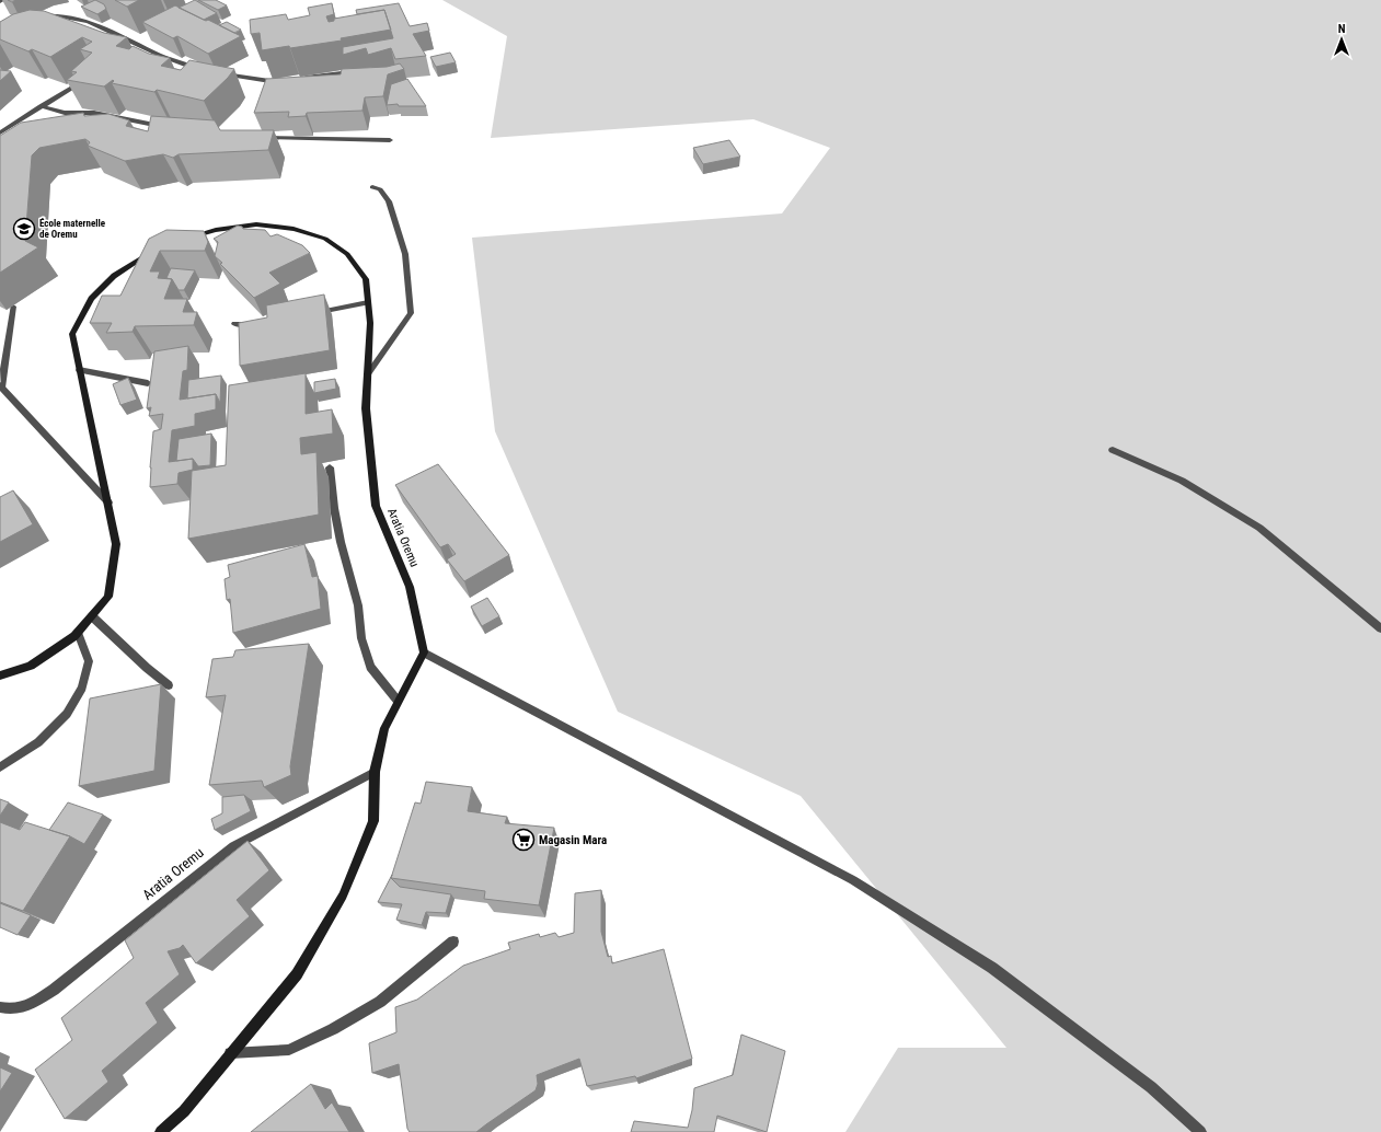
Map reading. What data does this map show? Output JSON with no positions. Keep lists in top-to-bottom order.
{
  "streets": {
    "main road": ["Aratia Oremu"]
  },
  "places": {
    "school or university": ["École maternelle de Oremu"],
    "supermarket": ["Magasin Mara"]
  },
  "north": "top"
}
